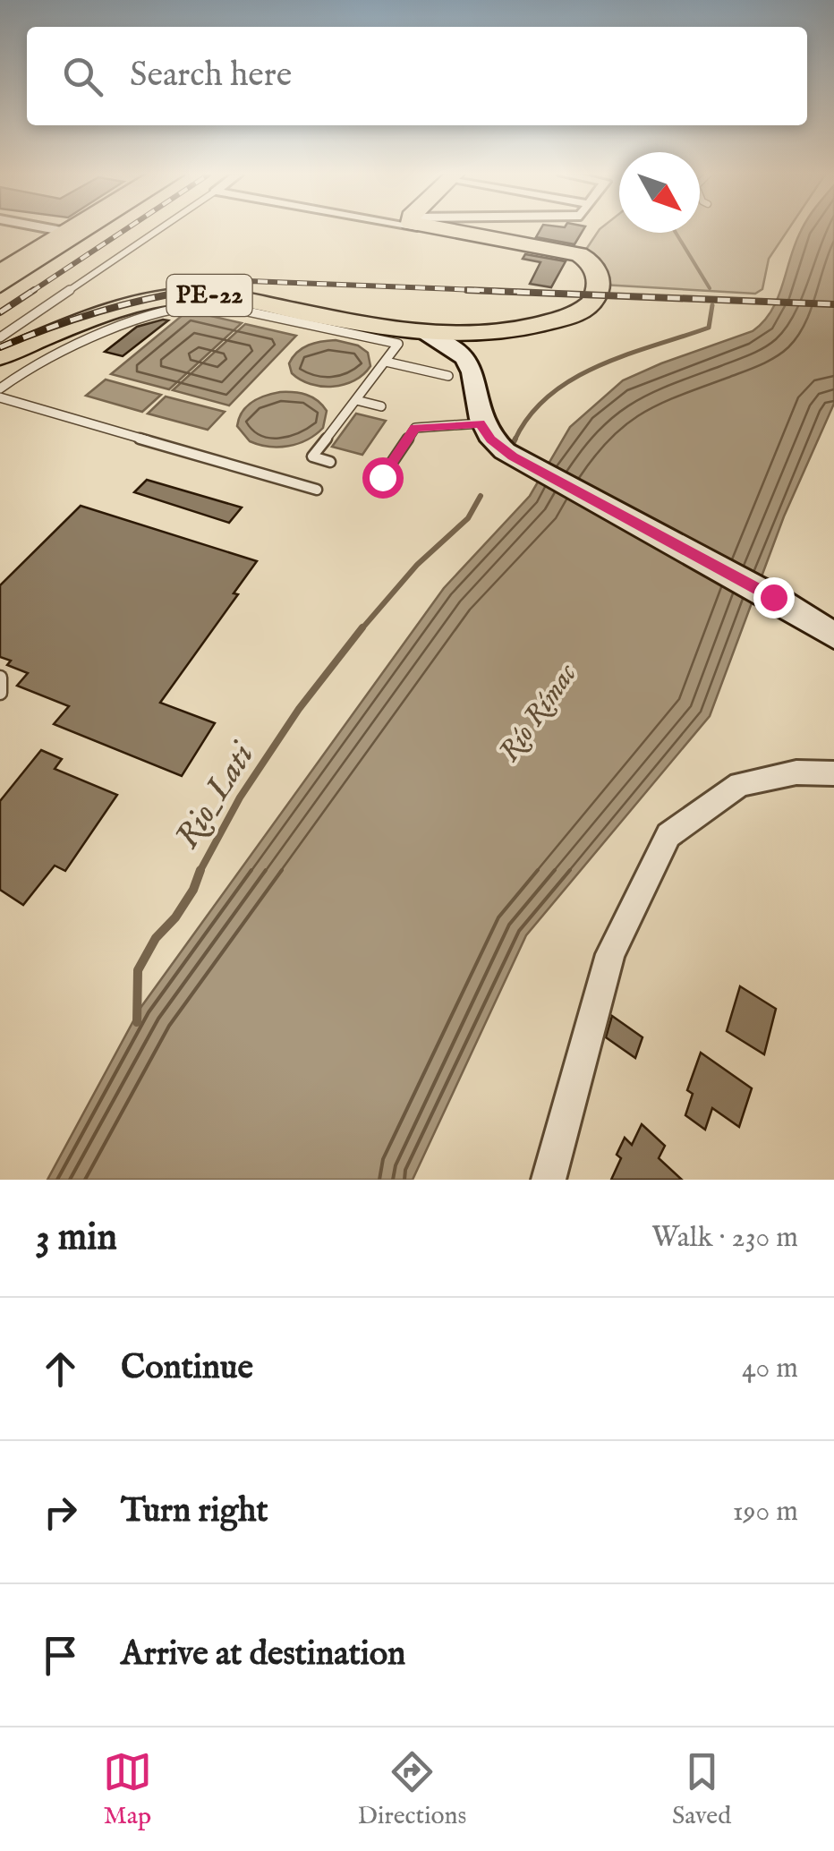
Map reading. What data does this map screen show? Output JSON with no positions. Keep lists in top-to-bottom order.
{
  "streets": {
    "highway": ["PE-22"]
  },
  "water": ["Río Rímac", "Rio_Lati"],
  "north": "bottom right",
  "page": {
    "search": "Search here",
    "heading": ["3 min", "Walk · 230 m"],
    "list": [
      ["Continue", "40 m"],
      ["Turn right", "190 m"],
      "Arrive at destination"
    ],
    "nav": ["Map", "Directions", "Saved"]
  }
}
